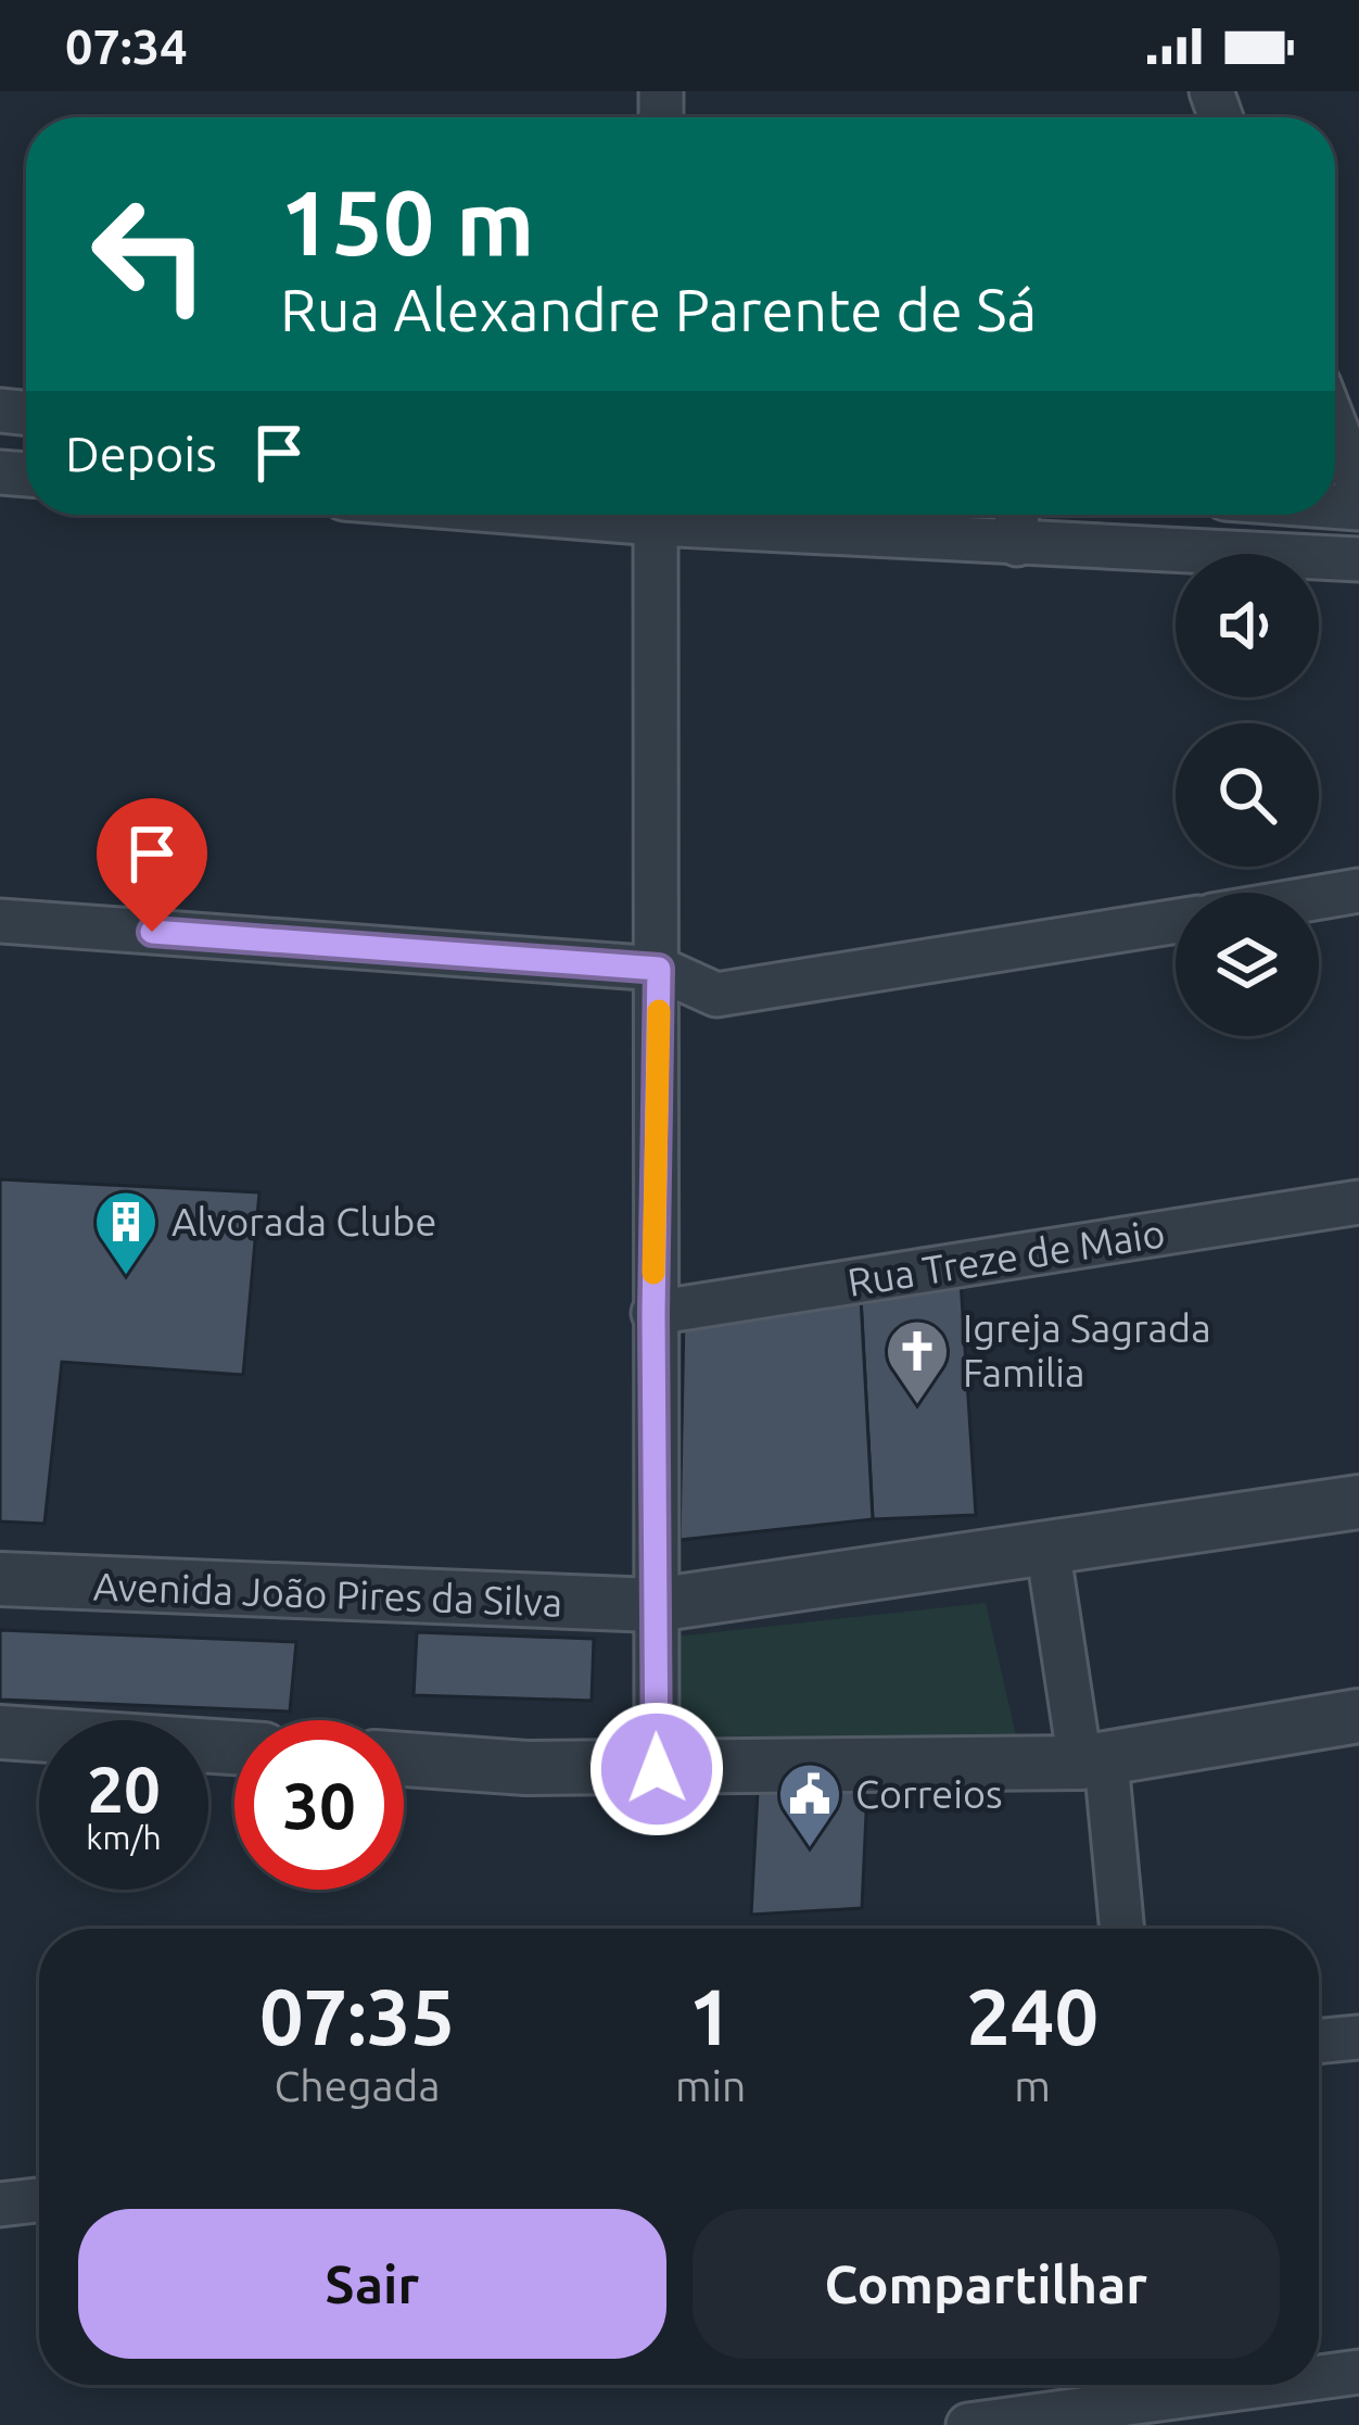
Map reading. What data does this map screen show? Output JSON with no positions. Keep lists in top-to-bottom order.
{
  "streets": {
    "street": ["Rua Treze de Maio", "Avenida João Pires da Silva"]
  },
  "places": {
    "building": ["Alvorada Clube"],
    "church": ["Igreja Sagrada Familia"],
    "public building": ["Correios"]
  },
  "page": {
    "status": "07:34",
    "turn": ["150 m", "Rua Alexandre Parente de Sá"],
    "then": "Depois",
    "speed": "20 km/h",
    "limit": "30",
    "eta": [
      "07:35",
      "Chegada",
      "1",
      "min",
      "240",
      "m"
    ],
    "buttons": ["Sair", "Compartilhar"]
  }
}
